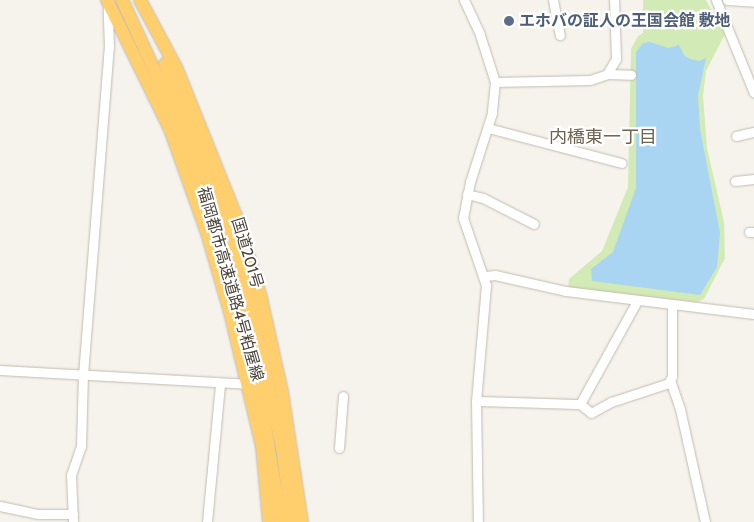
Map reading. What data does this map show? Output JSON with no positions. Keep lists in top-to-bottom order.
{
  "streets": {
    "highway": ["国道201号", "福岡都市高速道路4号粕屋線"]
  },
  "districts": ["内橋東一丁目"],
  "places": ["エホバの証人の王国会館 敷地"]
}
